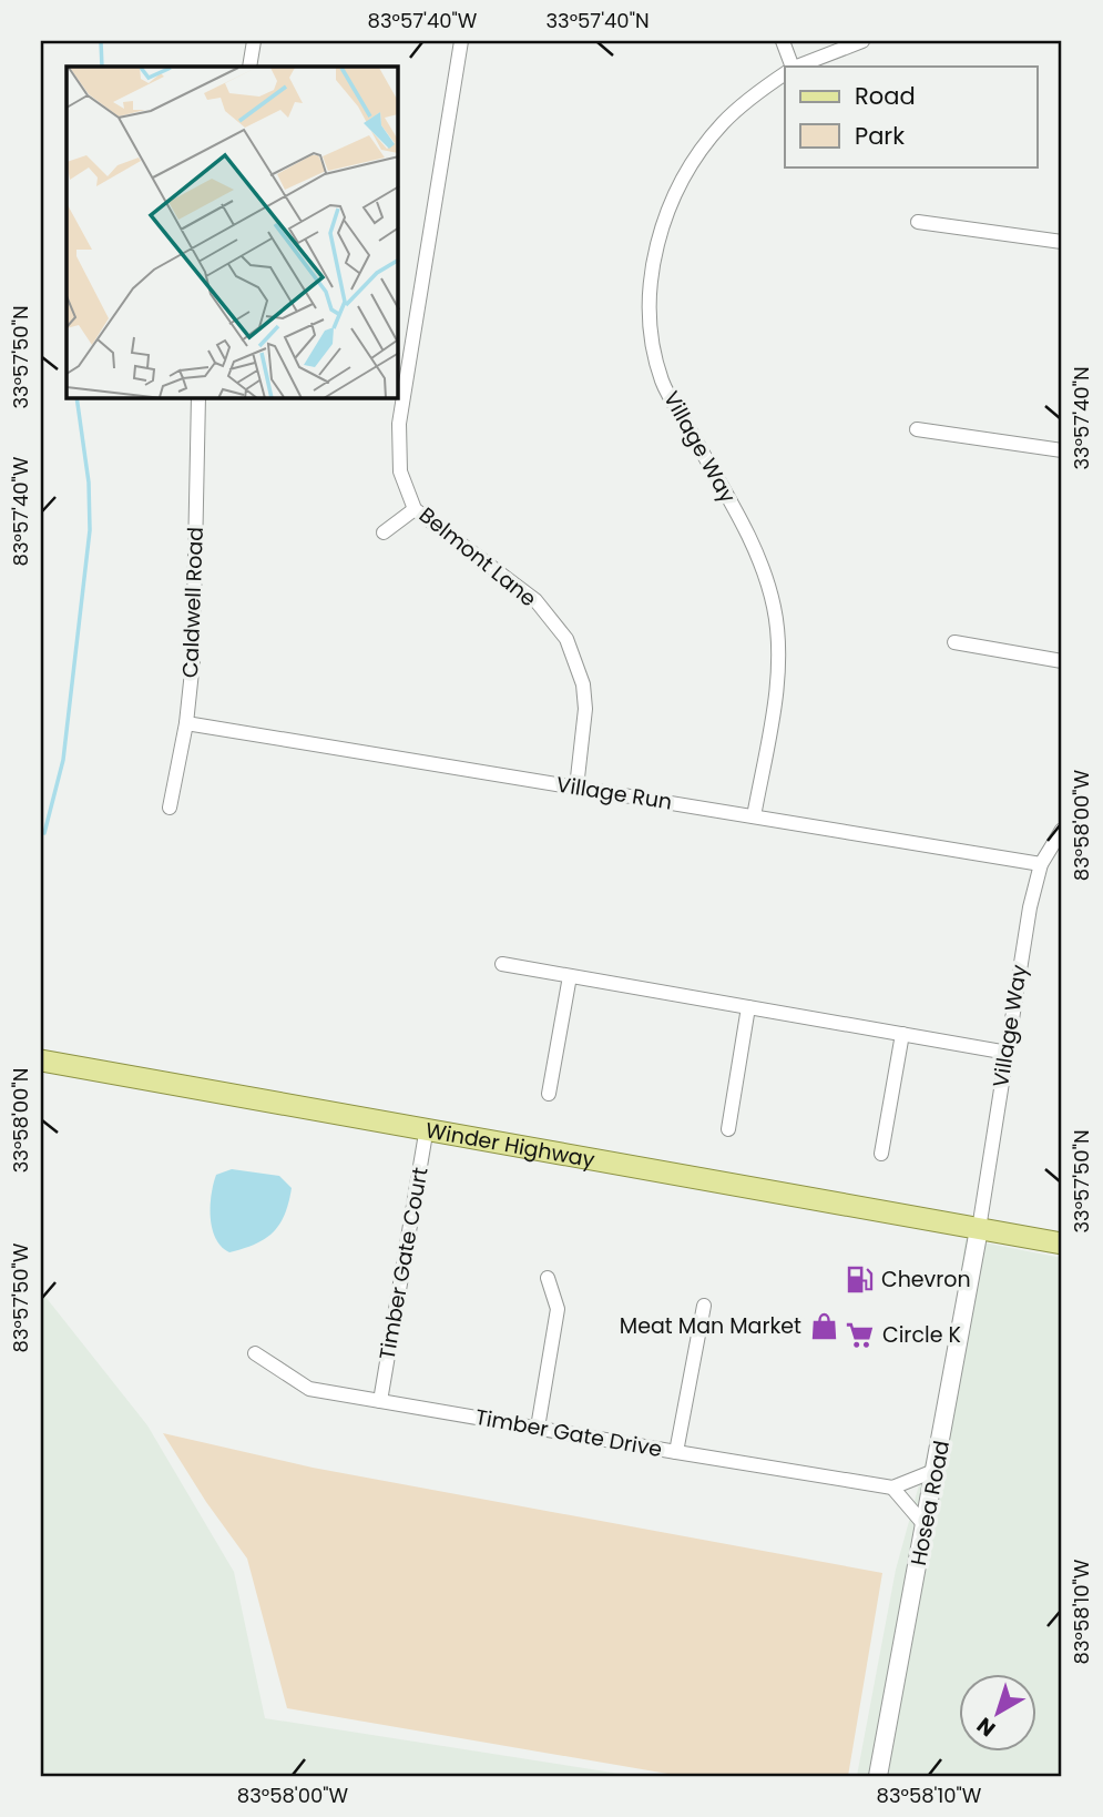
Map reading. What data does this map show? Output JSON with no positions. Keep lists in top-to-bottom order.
{
  "streets": {
    "main road": ["Winder Highway"],
    "street": [
      "Village Way",
      "Belmont Lane",
      "Caldwell Road",
      "Village Run",
      "Timber Gate Court",
      "Timber Gate Drive",
      "Hosea Road"
    ]
  },
  "crossings": [
    ["Village Way", "Village Run"],
    ["Village Way", "Winder Highway"],
    ["Village Way", "Hosea Road"],
    ["Belmont Lane", "Village Run"],
    ["Caldwell Road", "Village Run"],
    ["Winder Highway", "Timber Gate Court"],
    ["Winder Highway", "Hosea Road"],
    ["Timber Gate Court", "Timber Gate Drive"]
  ],
  "places": {
    "fuel station": ["Chevron"],
    "shop": ["Meat Man Market"],
    "supermarket": ["Circle K"]
  },
  "legend": ["Road", "Park"],
  "north": "bottom left",
  "coordinates": [
    "83°57'40\"W",
    "33°57'40\"N",
    "33°57'50\"N",
    "83°58'00\"W",
    "33°58'00\"N",
    "83°57'50\"W",
    "83°58'10\"W"
  ]
}
